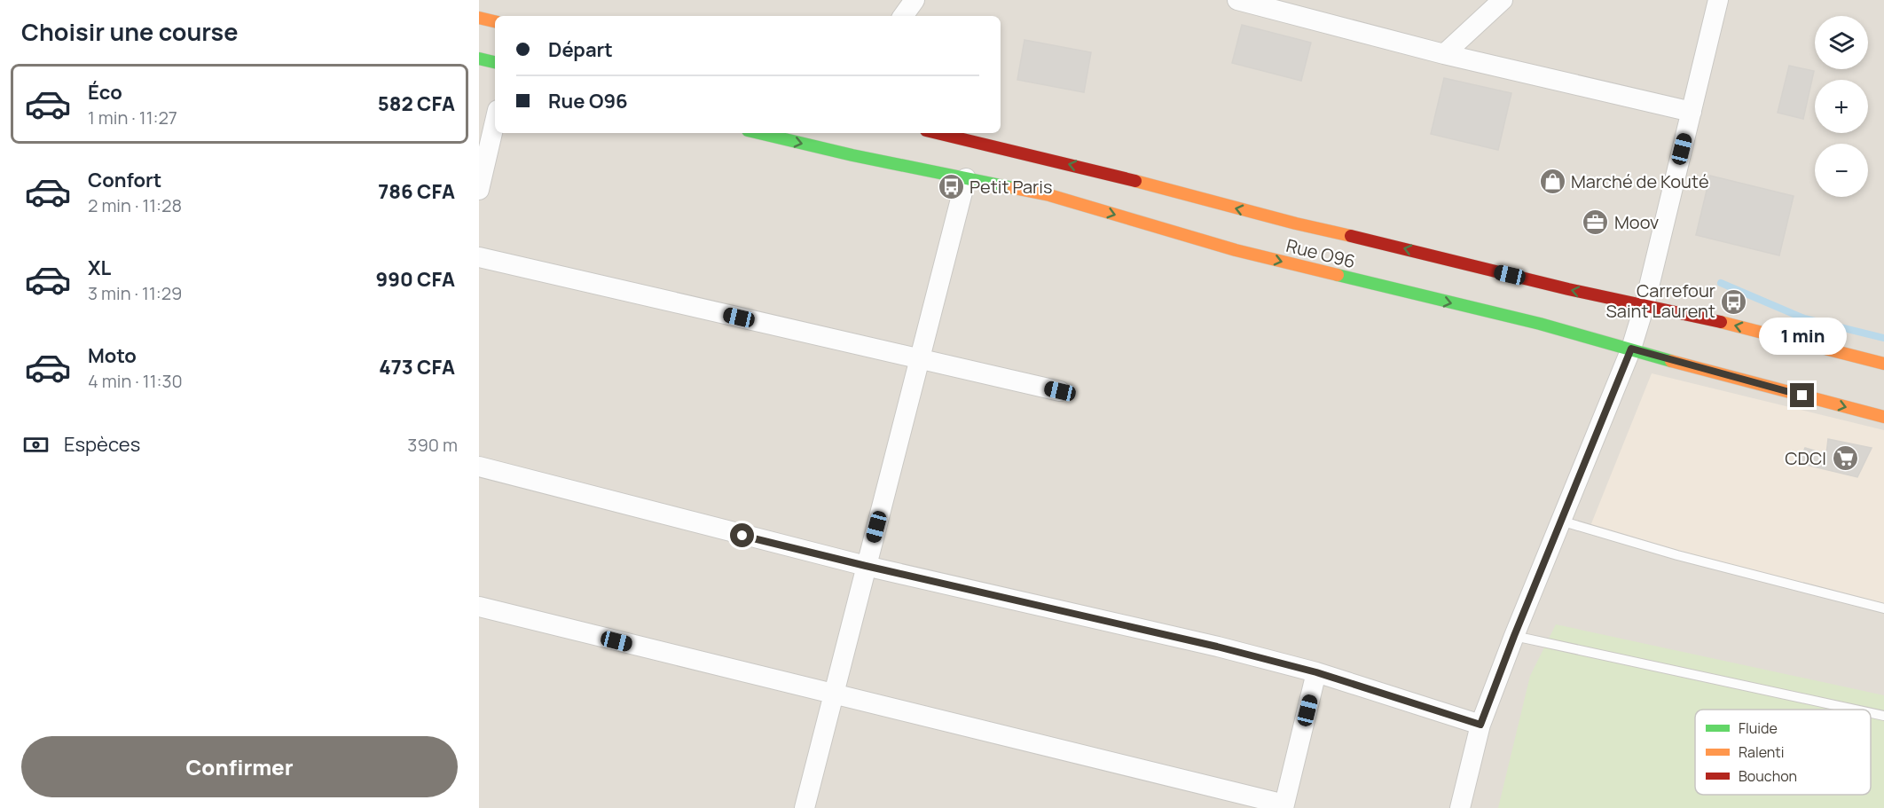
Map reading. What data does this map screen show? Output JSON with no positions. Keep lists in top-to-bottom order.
{
  "streets": {
    "main road": ["Rue O96"]
  },
  "places": {
    "shop": ["Marché de Kouté"],
    "bus stop": ["Petit Paris", "Carrefour Saint Laurent"],
    "office": ["Moov"],
    "supermarket": ["CDCI"]
  },
  "legend": ["Fluide", "Ralenti", "Bouchon"],
  "page": {
    "heading": "Choisir une course",
    "map_buttons": ["+", "−"],
    "banner": ["Départ", "Rue O96"],
    "list": [
      {
        "name": "Éco",
        "note": "1 min · 11:27",
        "value": "582 CFA"
      },
      {
        "name": "Confort",
        "note": "2 min · 11:28",
        "value": "786 CFA"
      },
      {
        "name": "XL",
        "note": "3 min · 11:29",
        "value": "990 CFA"
      },
      {
        "name": "Moto",
        "note": "4 min · 11:30",
        "value": "473 CFA"
      }
    ],
    "bubble": "1 min",
    "pay": ["Espèces", "390 m"],
    "buttons": "Confirmer"
  }
}
